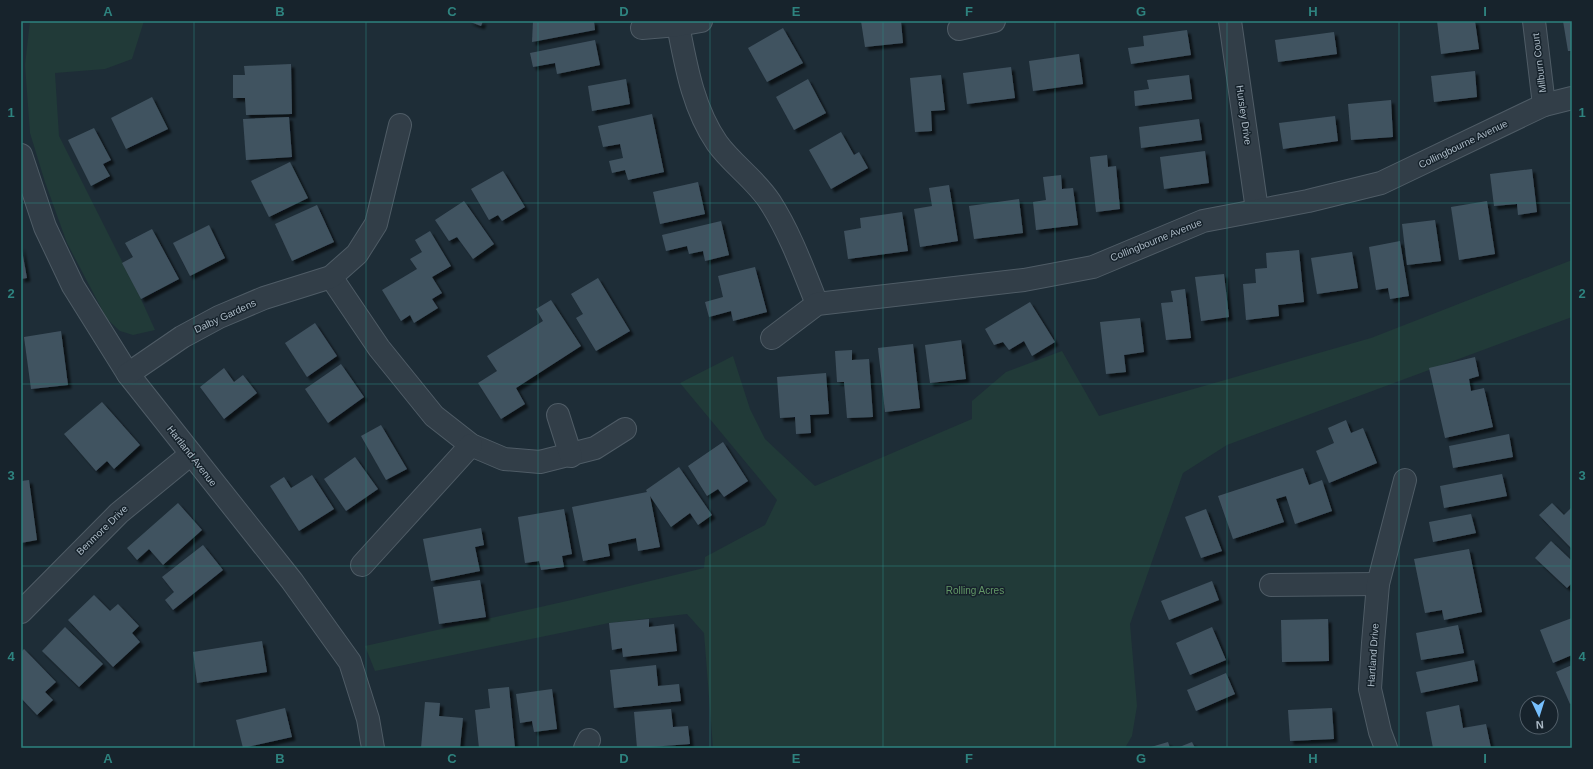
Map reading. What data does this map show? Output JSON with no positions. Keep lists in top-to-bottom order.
{
  "streets": {
    "street": [
      "Milburn Court",
      "Hursley Drive",
      "Collingbourne Avenue",
      "Dalby Gardens",
      "Hartland Avenue",
      "Benmore Drive",
      "Hartland Drive"
    ]
  },
  "crossings": [
    ["Milburn Court", "Collingbourne Avenue"],
    ["Hursley Drive", "Collingbourne Avenue"],
    ["Dalby Gardens", "Hartland Avenue"],
    ["Hartland Avenue", "Benmore Drive"]
  ],
  "parks": ["Rolling Acres"],
  "north": "bottom",
  "grid": {
    "columns": [
      "A",
      "B",
      "C",
      "D",
      "E",
      "F",
      "G",
      "H",
      "I"
    ],
    "rows": [
      "1",
      "2",
      "3",
      "4"
    ]
  }
}
